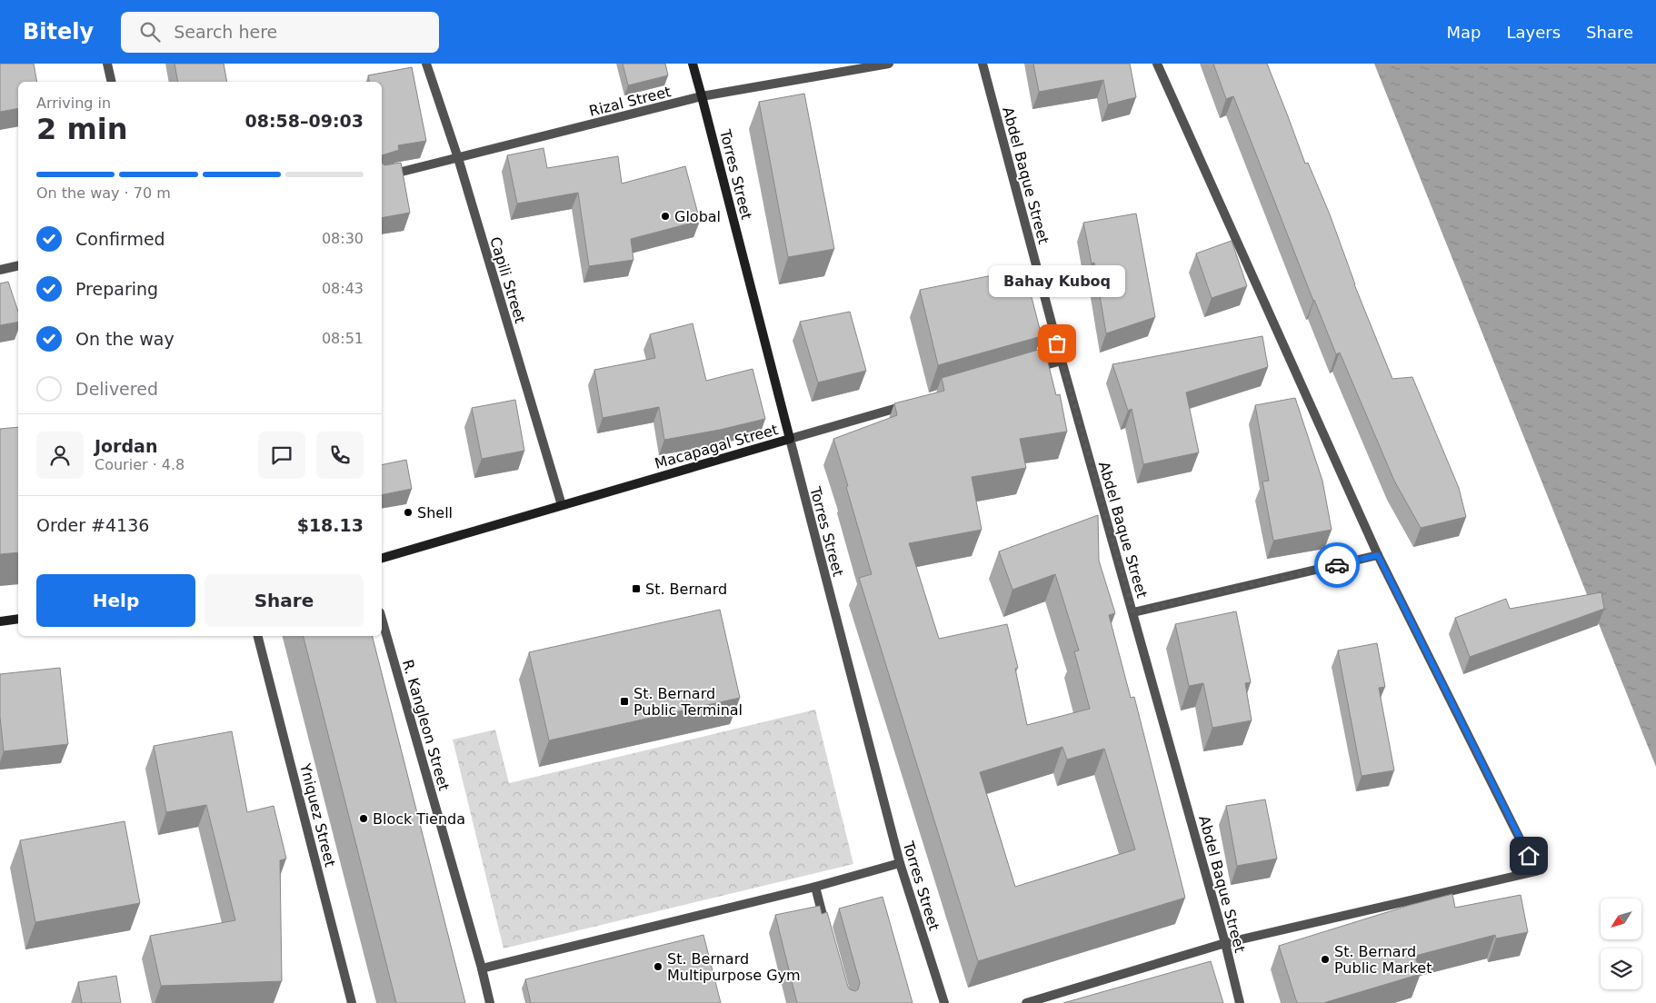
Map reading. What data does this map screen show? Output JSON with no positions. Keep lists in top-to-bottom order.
{
  "streets": {
    "street": [
      "Rizal Street",
      "Torres Street",
      "Abdel Baque Street",
      "Capili Street",
      "Macapagal Street",
      "R. Kangleon Street",
      "Yniquez Street"
    ]
  },
  "crossings": [
    ["Rizal Street", "Torres Street"],
    ["Rizal Street", "Capili Street"],
    ["Torres Street", "Macapagal Street"],
    ["Capili Street", "Macapagal Street"]
  ],
  "places": {
    "other": [
      "Global",
      "Bahay Kuboq",
      "Shell",
      "Block Tienda",
      "St. Bernard Public Market",
      "St. Bernard Multipurpose Gym"
    ],
    "transit": ["St. Bernard", "St. Bernard Public Terminal"]
  },
  "north": "bottom left",
  "page": {
    "header": "Bitely",
    "search": "Search here",
    "nav": ["Map", "Layers", "Share"],
    "heading": ["2 min", "Arriving in", "08:58–09:03"],
    "panel": [
      "Jordan",
      "Courier · 4.8",
      "Order #4136",
      "$18.13"
    ],
    "bar": "On the way · 70 m",
    "list": [
      ["Confirmed", "08:30"],
      ["Preparing", "08:43"],
      ["On the way", "08:51"],
      "Delivered"
    ],
    "bubble": "Bahay Kuboq",
    "buttons": ["Help", "Share"]
  }
}
